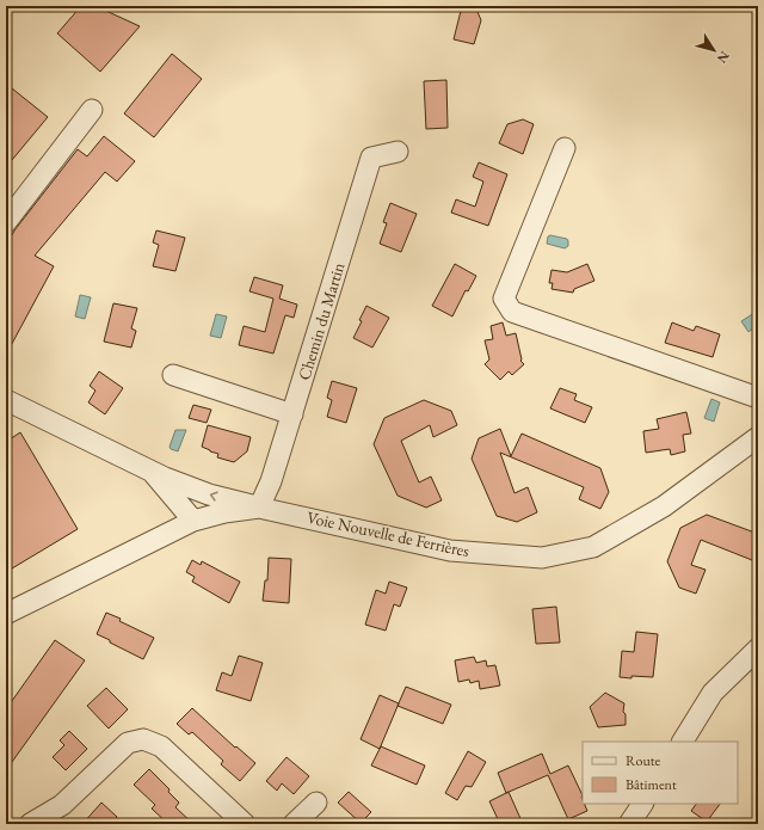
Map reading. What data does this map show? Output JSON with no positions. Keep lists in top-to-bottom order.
{
  "streets": {
    "street": ["Chemin du Martin", "Voie Nouvelle de Ferrières"]
  },
  "crossings": [
    ["Chemin du Martin", "Voie Nouvelle de Ferrières"]
  ],
  "legend": ["Route", "Bâtiment"],
  "north": "bottom right"
}
